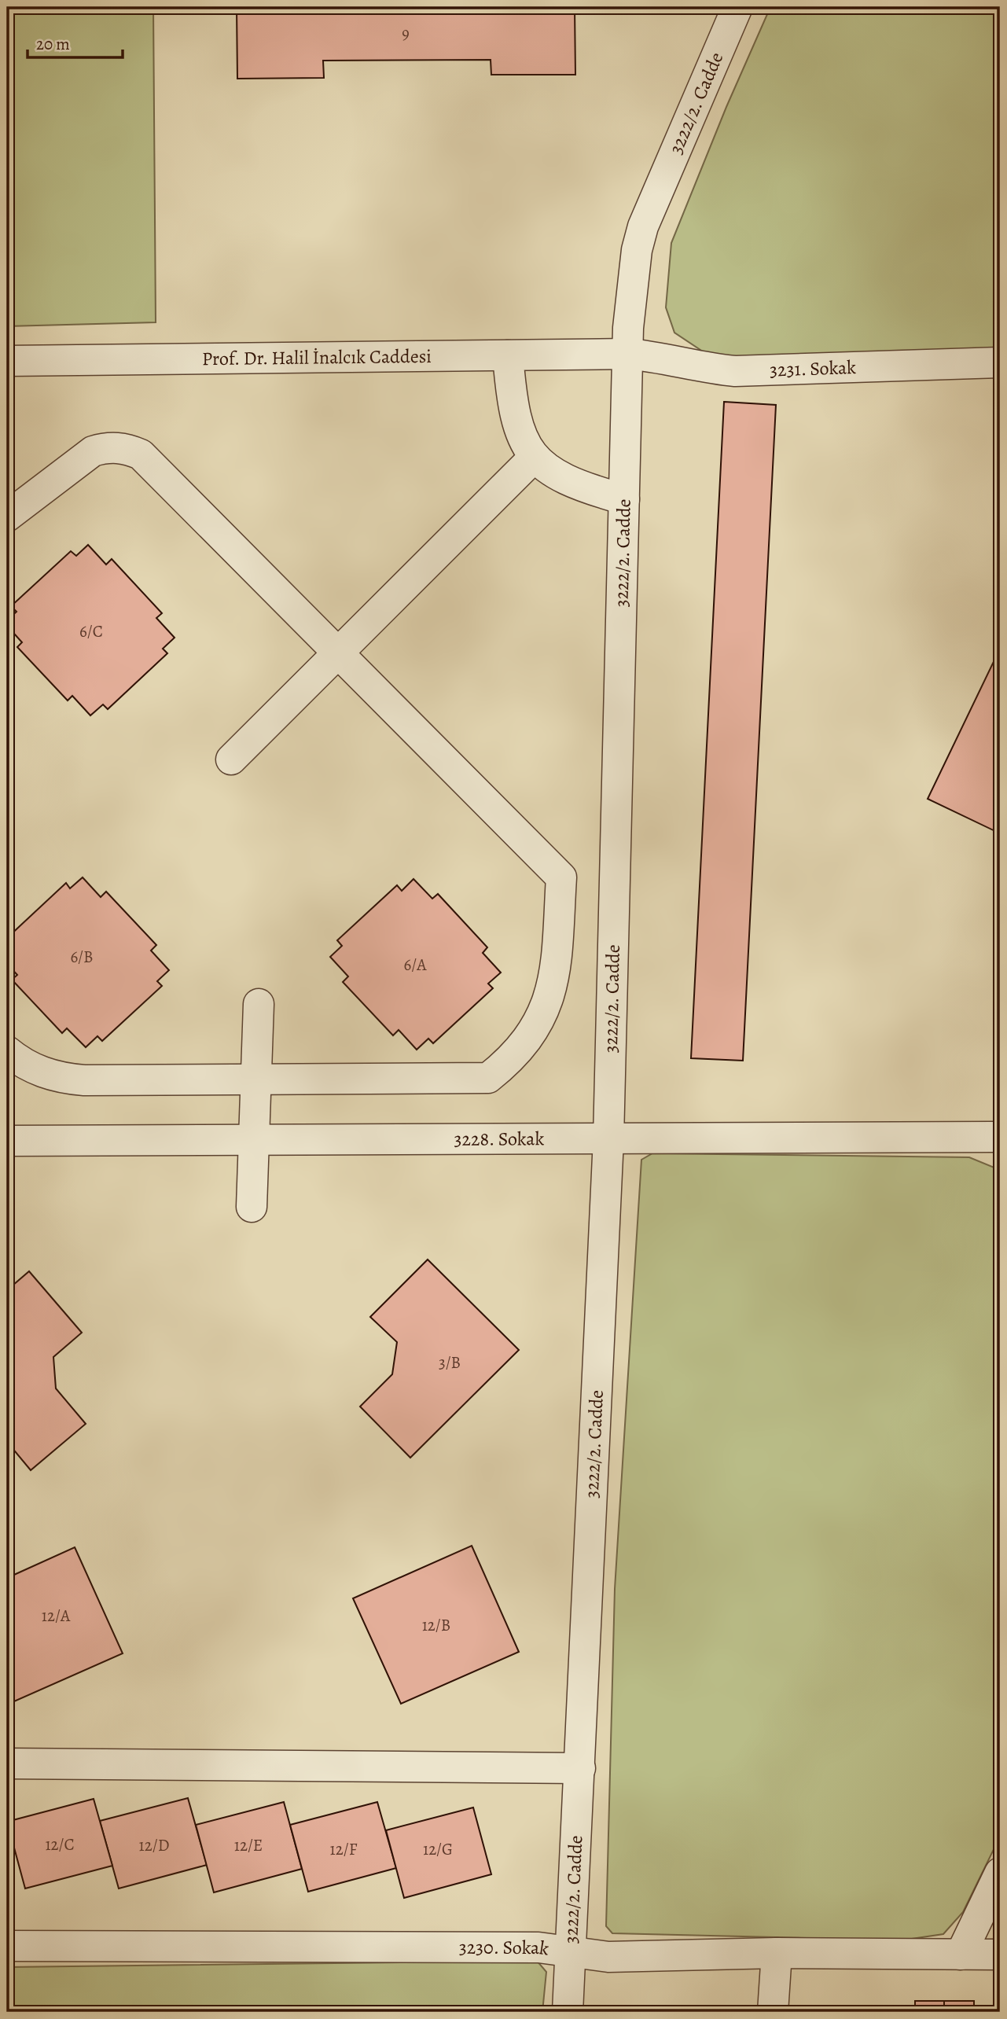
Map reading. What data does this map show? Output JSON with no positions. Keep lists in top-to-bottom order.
{
  "streets": {
    "street": [
      "3222/2. Cadde",
      "Prof. Dr. Halil İnalcık Caddesi",
      "3231. Sokak",
      "3228. Sokak",
      "3230. Sokak"
    ]
  },
  "crossings": [
    ["3222/2. Cadde", "Prof. Dr. Halil İnalcık Caddesi"],
    ["3222/2. Cadde", "3231. Sokak"],
    ["3222/2. Cadde", "3228. Sokak"],
    ["3222/2. Cadde", "3230. Sokak"],
    ["Prof. Dr. Halil İnalcık Caddesi", "3231. Sokak"]
  ],
  "house_numbers": [
    "9",
    "6/C",
    "6/B",
    "6/A",
    "3/B",
    "12/A",
    "12/B",
    "12/C",
    "12/D",
    "12/E",
    "12/F",
    "12/G"
  ],
  "scale_bar": "20 m"
}
